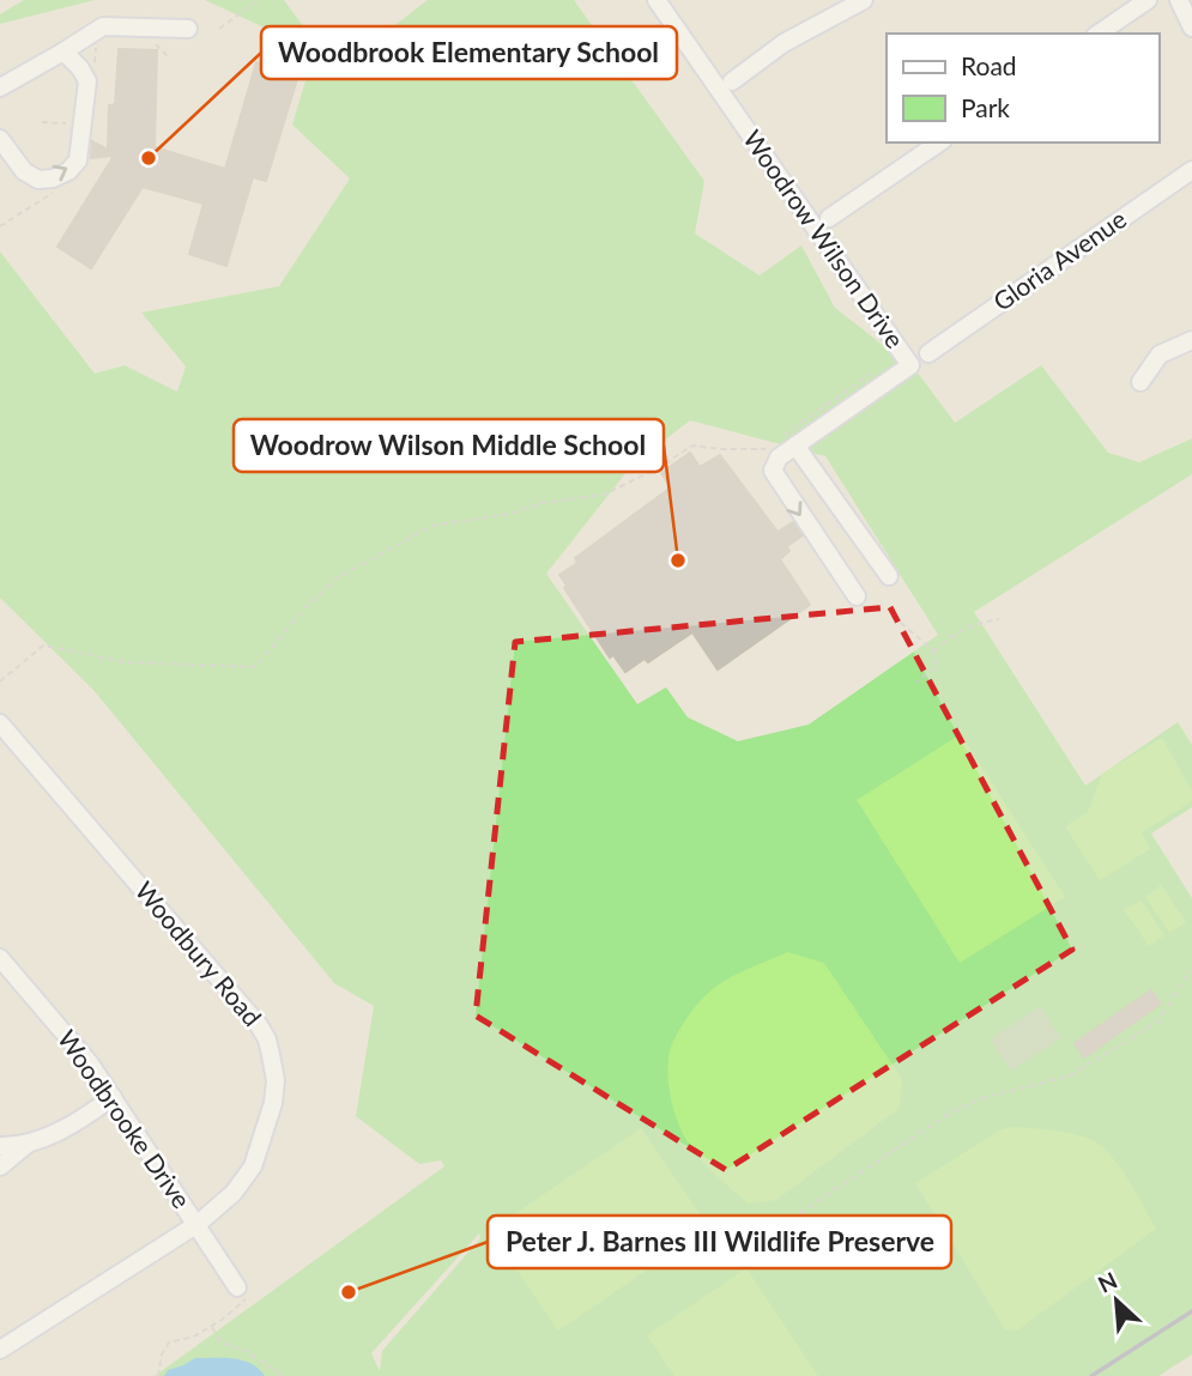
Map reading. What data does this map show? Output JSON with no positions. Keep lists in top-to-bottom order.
{
  "streets": {
    "street": [
      "Woodrow Wilson Drive",
      "Gloria Avenue",
      "Woodbury Road",
      "Woodbrooke Drive"
    ]
  },
  "crossings": [
    ["Woodbury Road", "Woodbrooke Drive"]
  ],
  "places": ["Woodbrook Elementary School", "Woodrow Wilson Middle School", "Peter J. Barnes III Wildlife Preserve"],
  "legend": ["Road", "Park"],
  "north": "top left"
}
